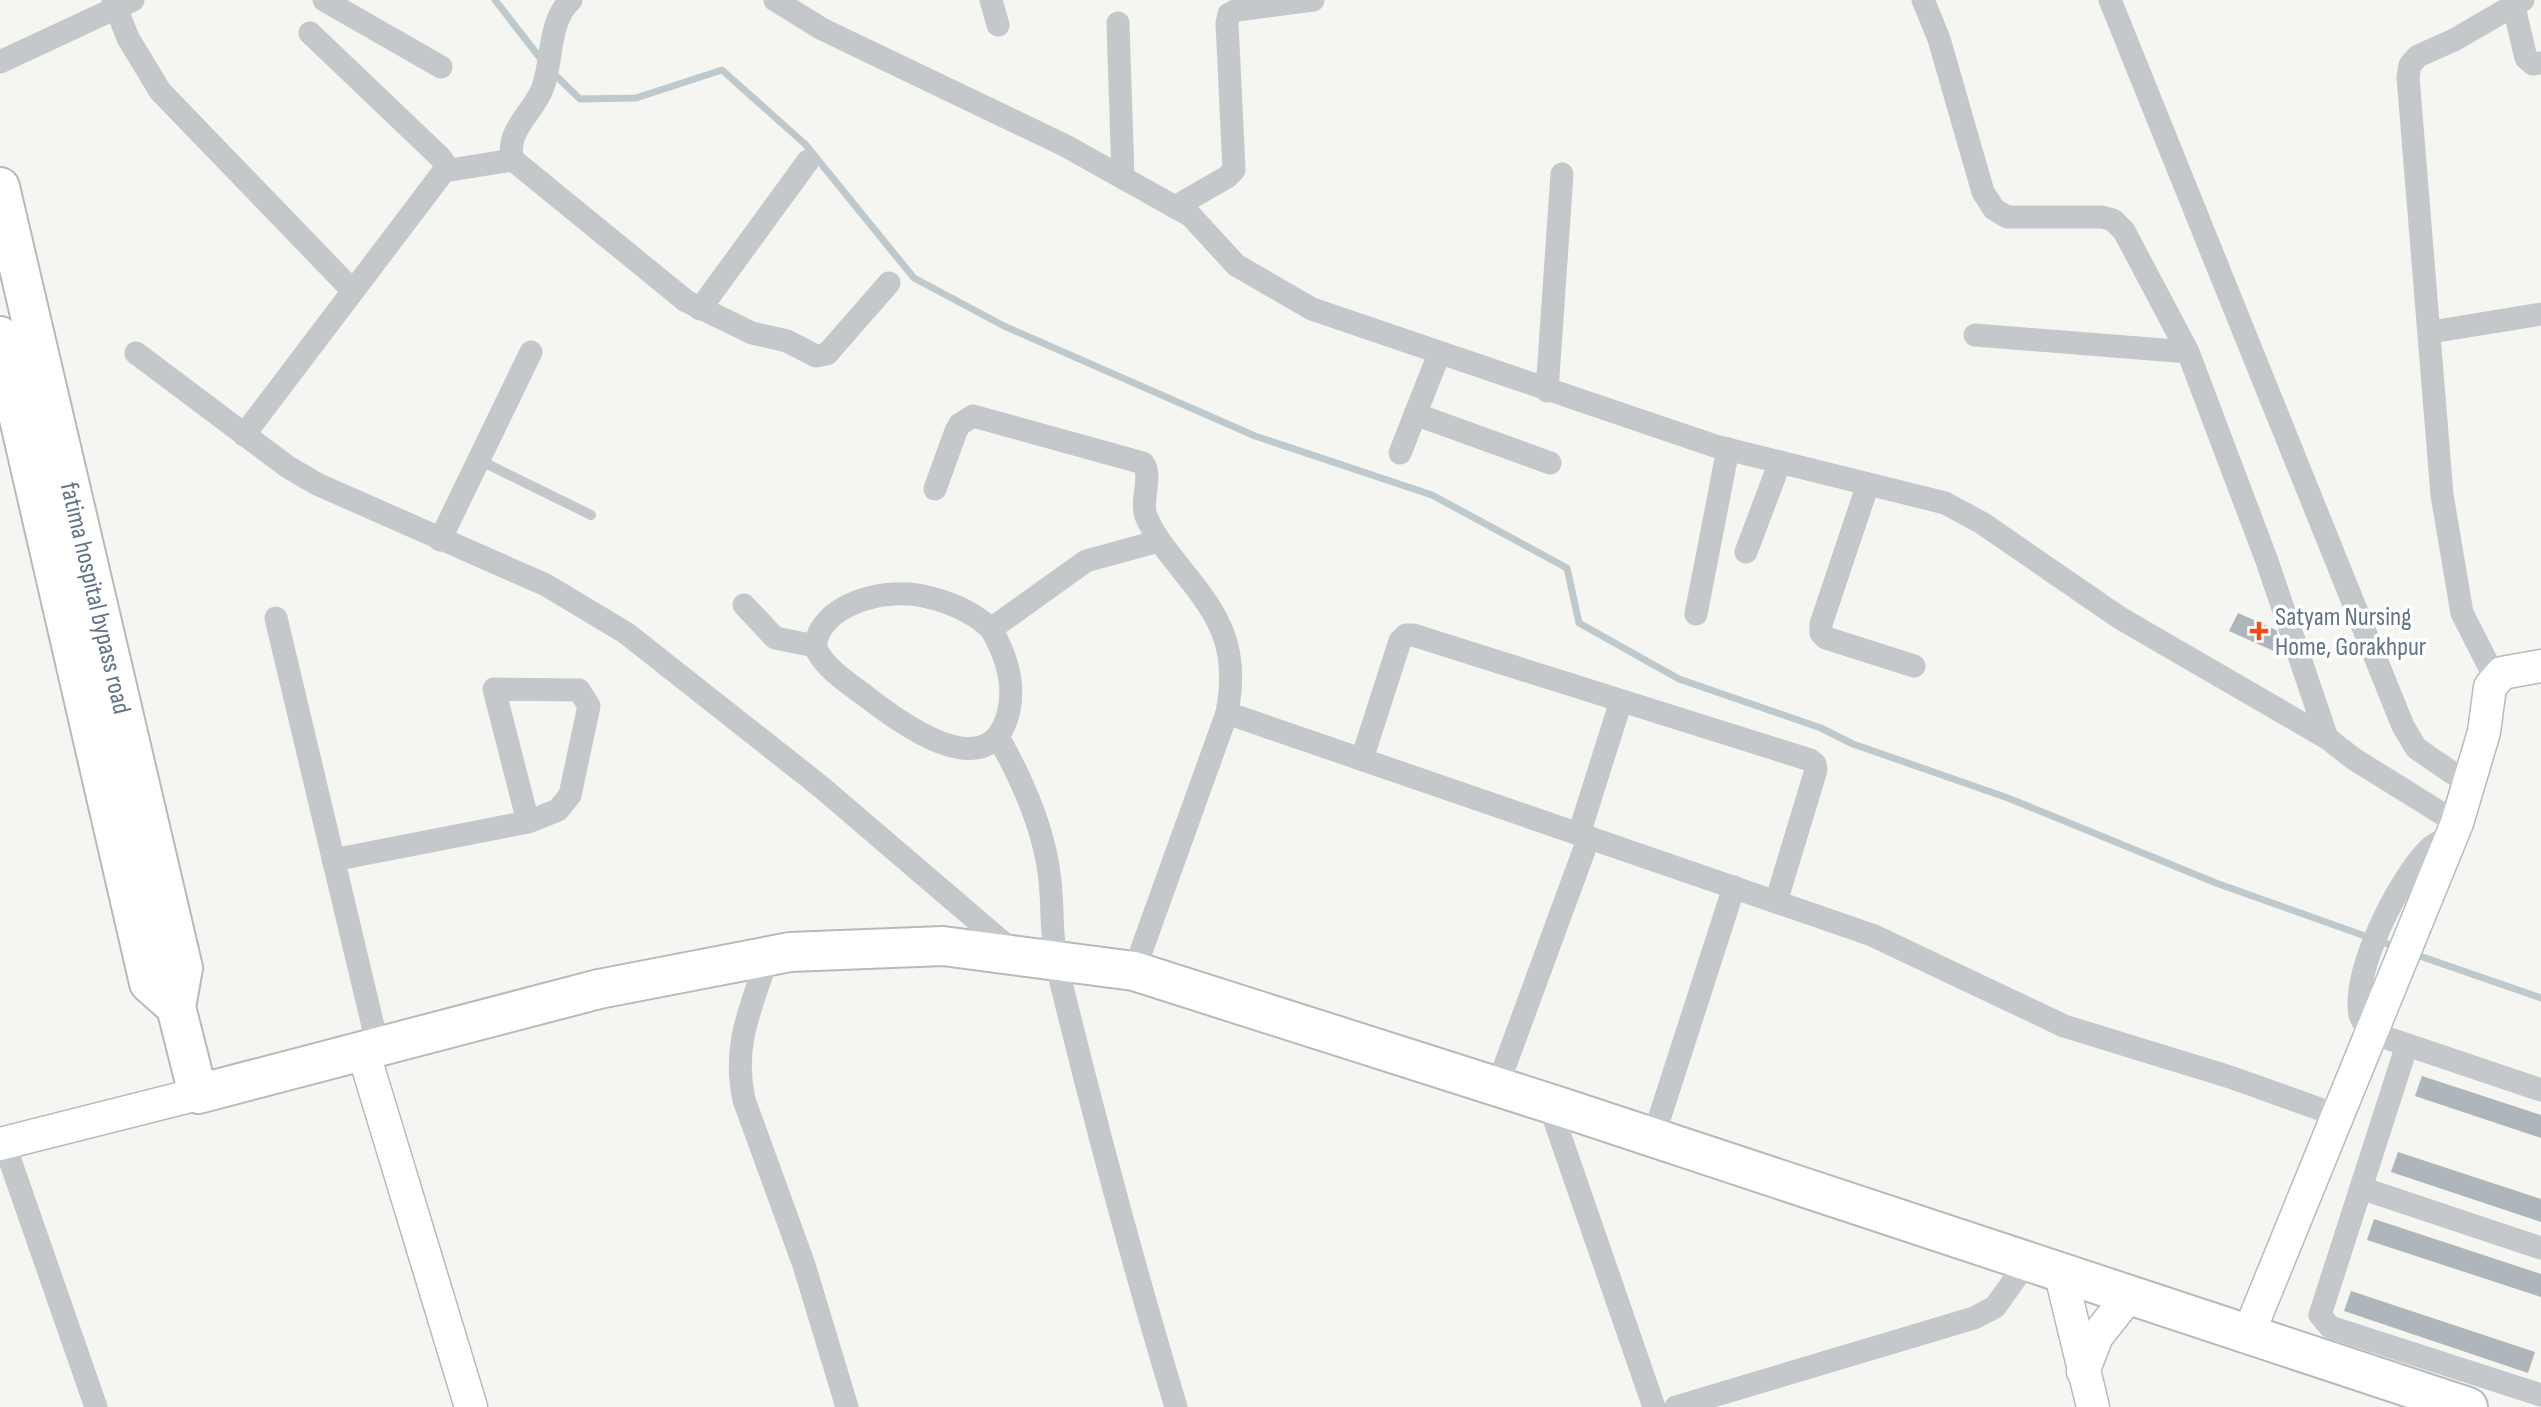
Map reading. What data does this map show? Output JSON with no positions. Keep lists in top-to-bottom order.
{
  "streets": {
    "highway": ["fatima hospital bypass road"]
  },
  "places": {
    "health": ["Satyam Nursing Home, Gorakhpur"]
  }
}
